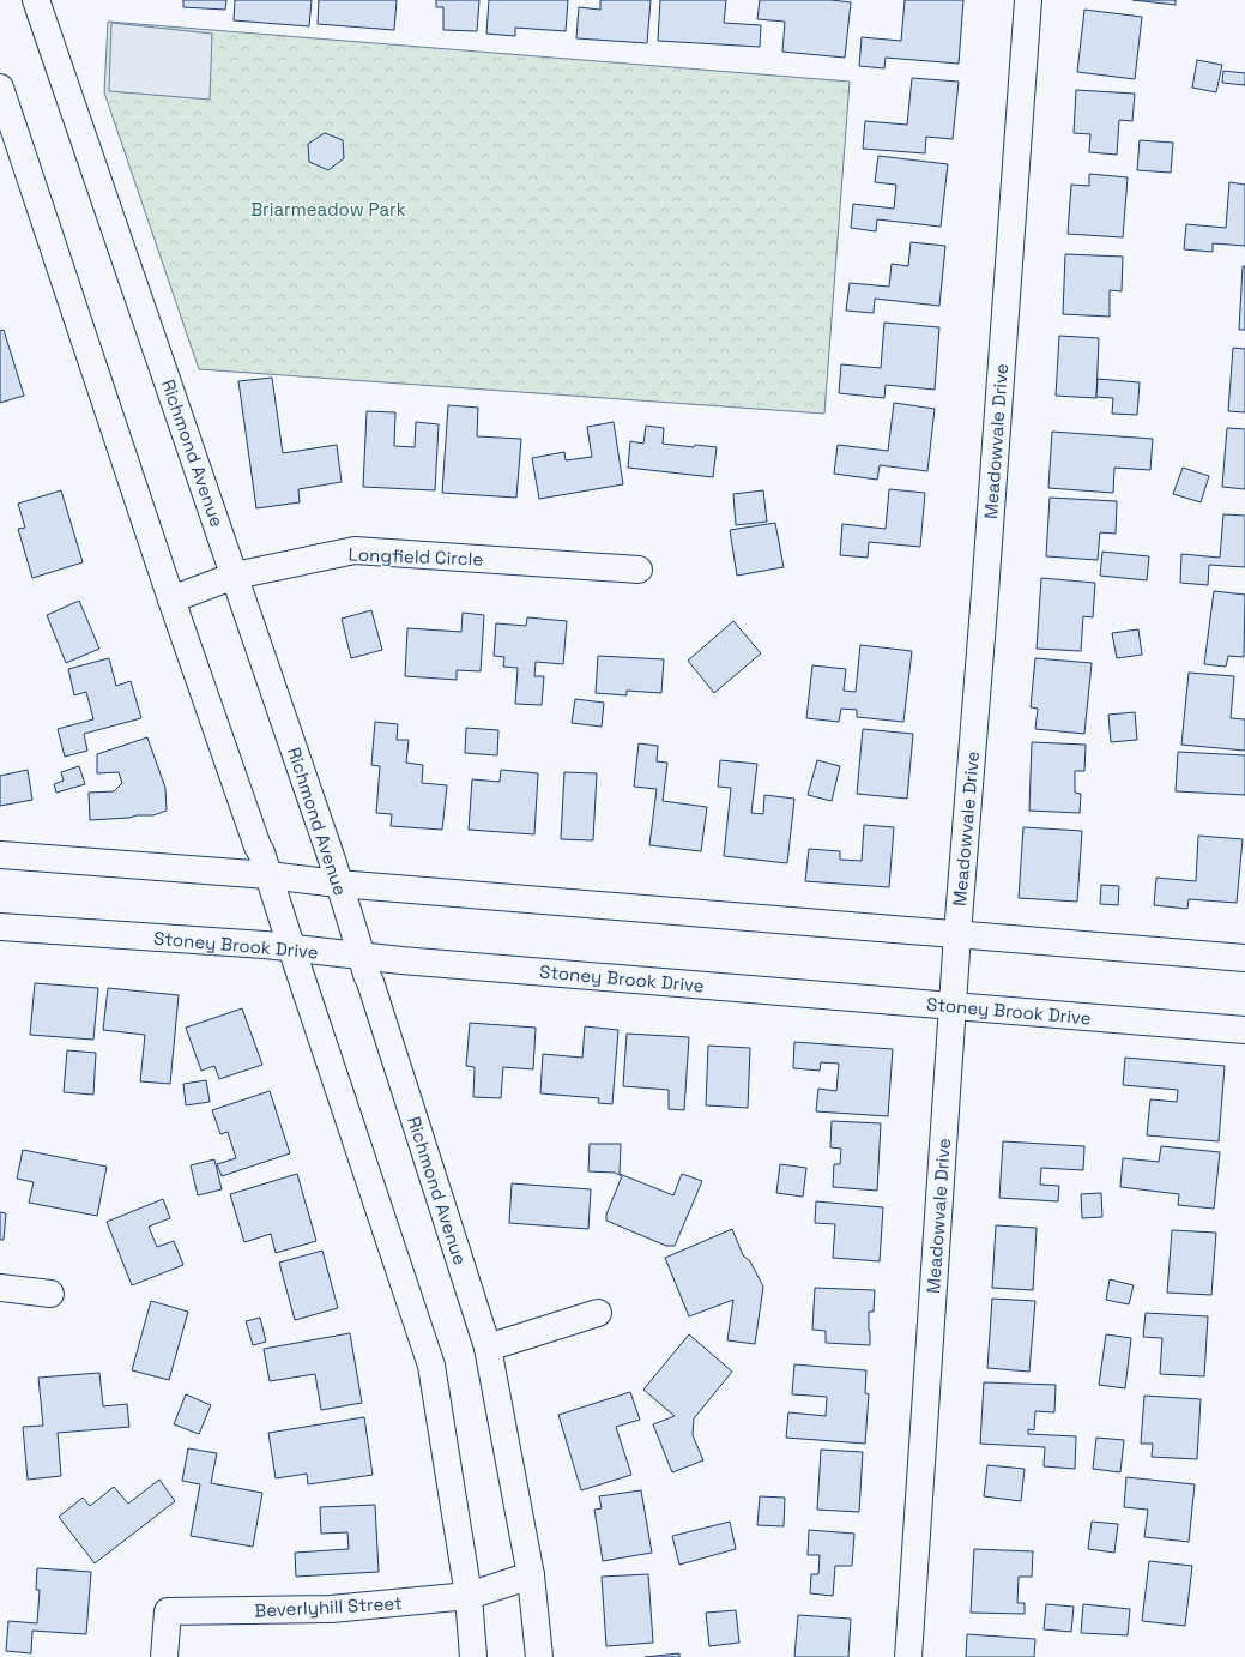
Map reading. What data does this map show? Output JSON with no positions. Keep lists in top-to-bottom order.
{
  "streets": {
    "street": [
      "Meadowvale Drive",
      "Richmond Avenue",
      "Longfield Circle",
      "Stoney Brook Drive",
      "Beverlyhill Street"
    ]
  },
  "crossings": [
    ["Meadowvale Drive", "Stoney Brook Drive"],
    ["Richmond Avenue", "Longfield Circle"],
    ["Richmond Avenue", "Stoney Brook Drive"],
    ["Richmond Avenue", "Beverlyhill Street"]
  ],
  "parks": ["Briarmeadow Park"]
}
